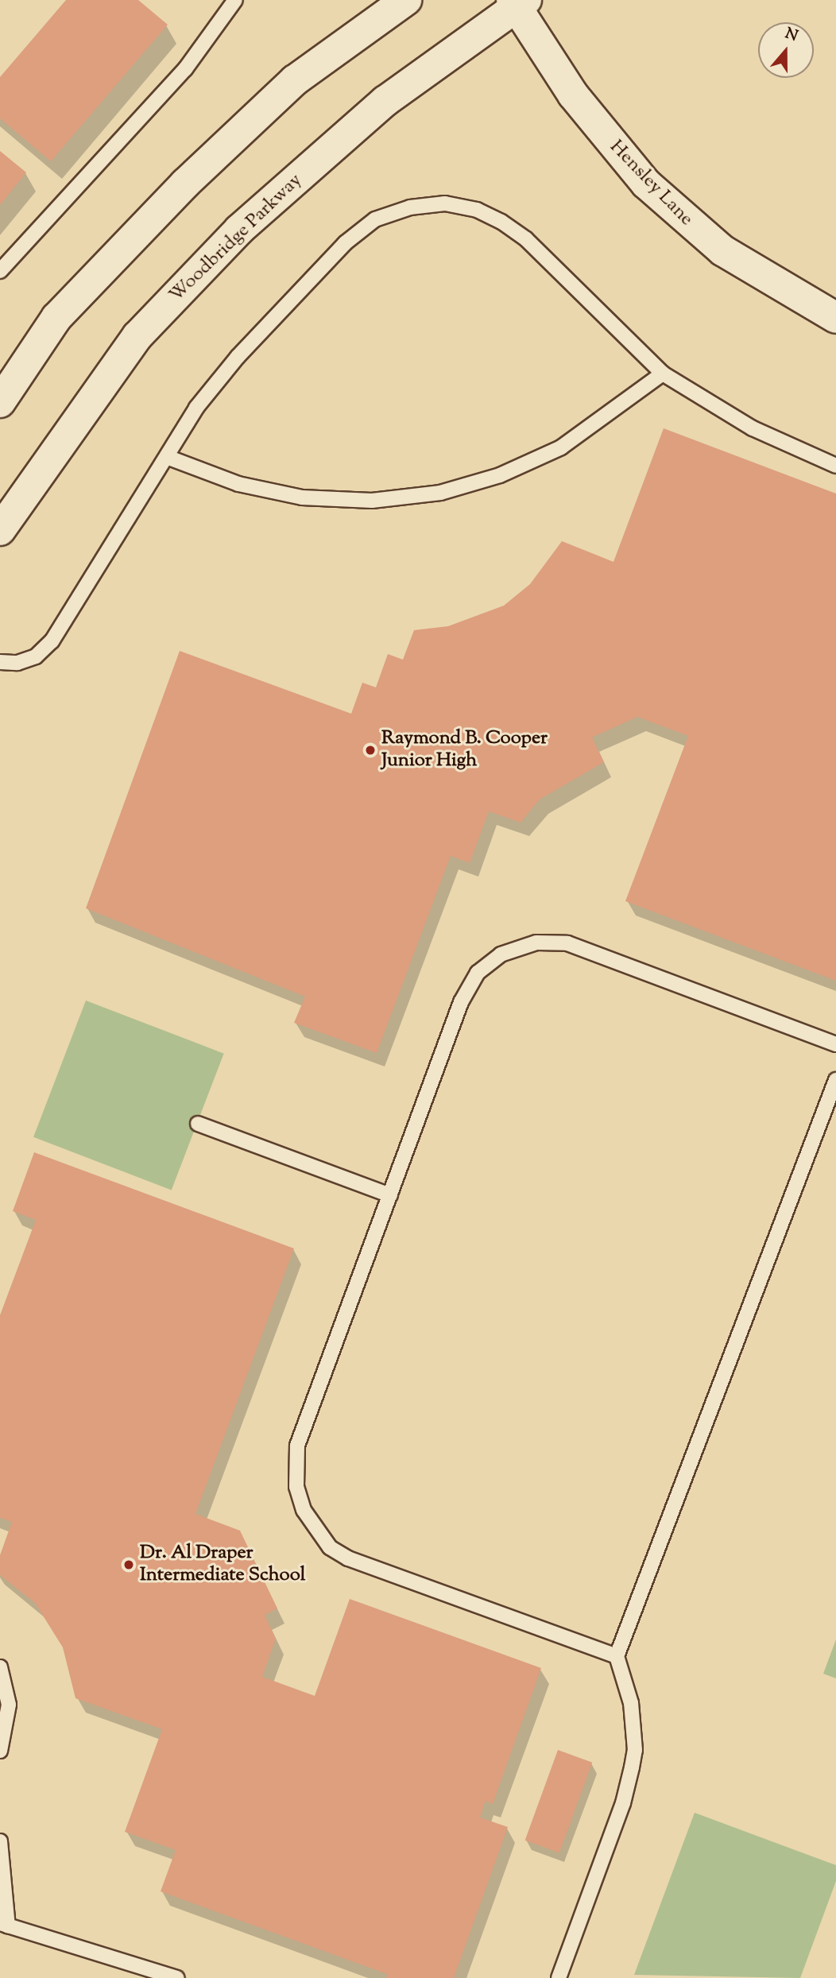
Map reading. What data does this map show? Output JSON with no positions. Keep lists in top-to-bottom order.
{
  "streets": {
    "main road": ["Hensley Lane", "Woodbridge Parkway"]
  },
  "crossings": [
    ["Hensley Lane", "Woodbridge Parkway"]
  ],
  "places": ["Raymond B. Cooper Junior High", "Dr. Al Draper Intermediate School"],
  "north": "top"
}
